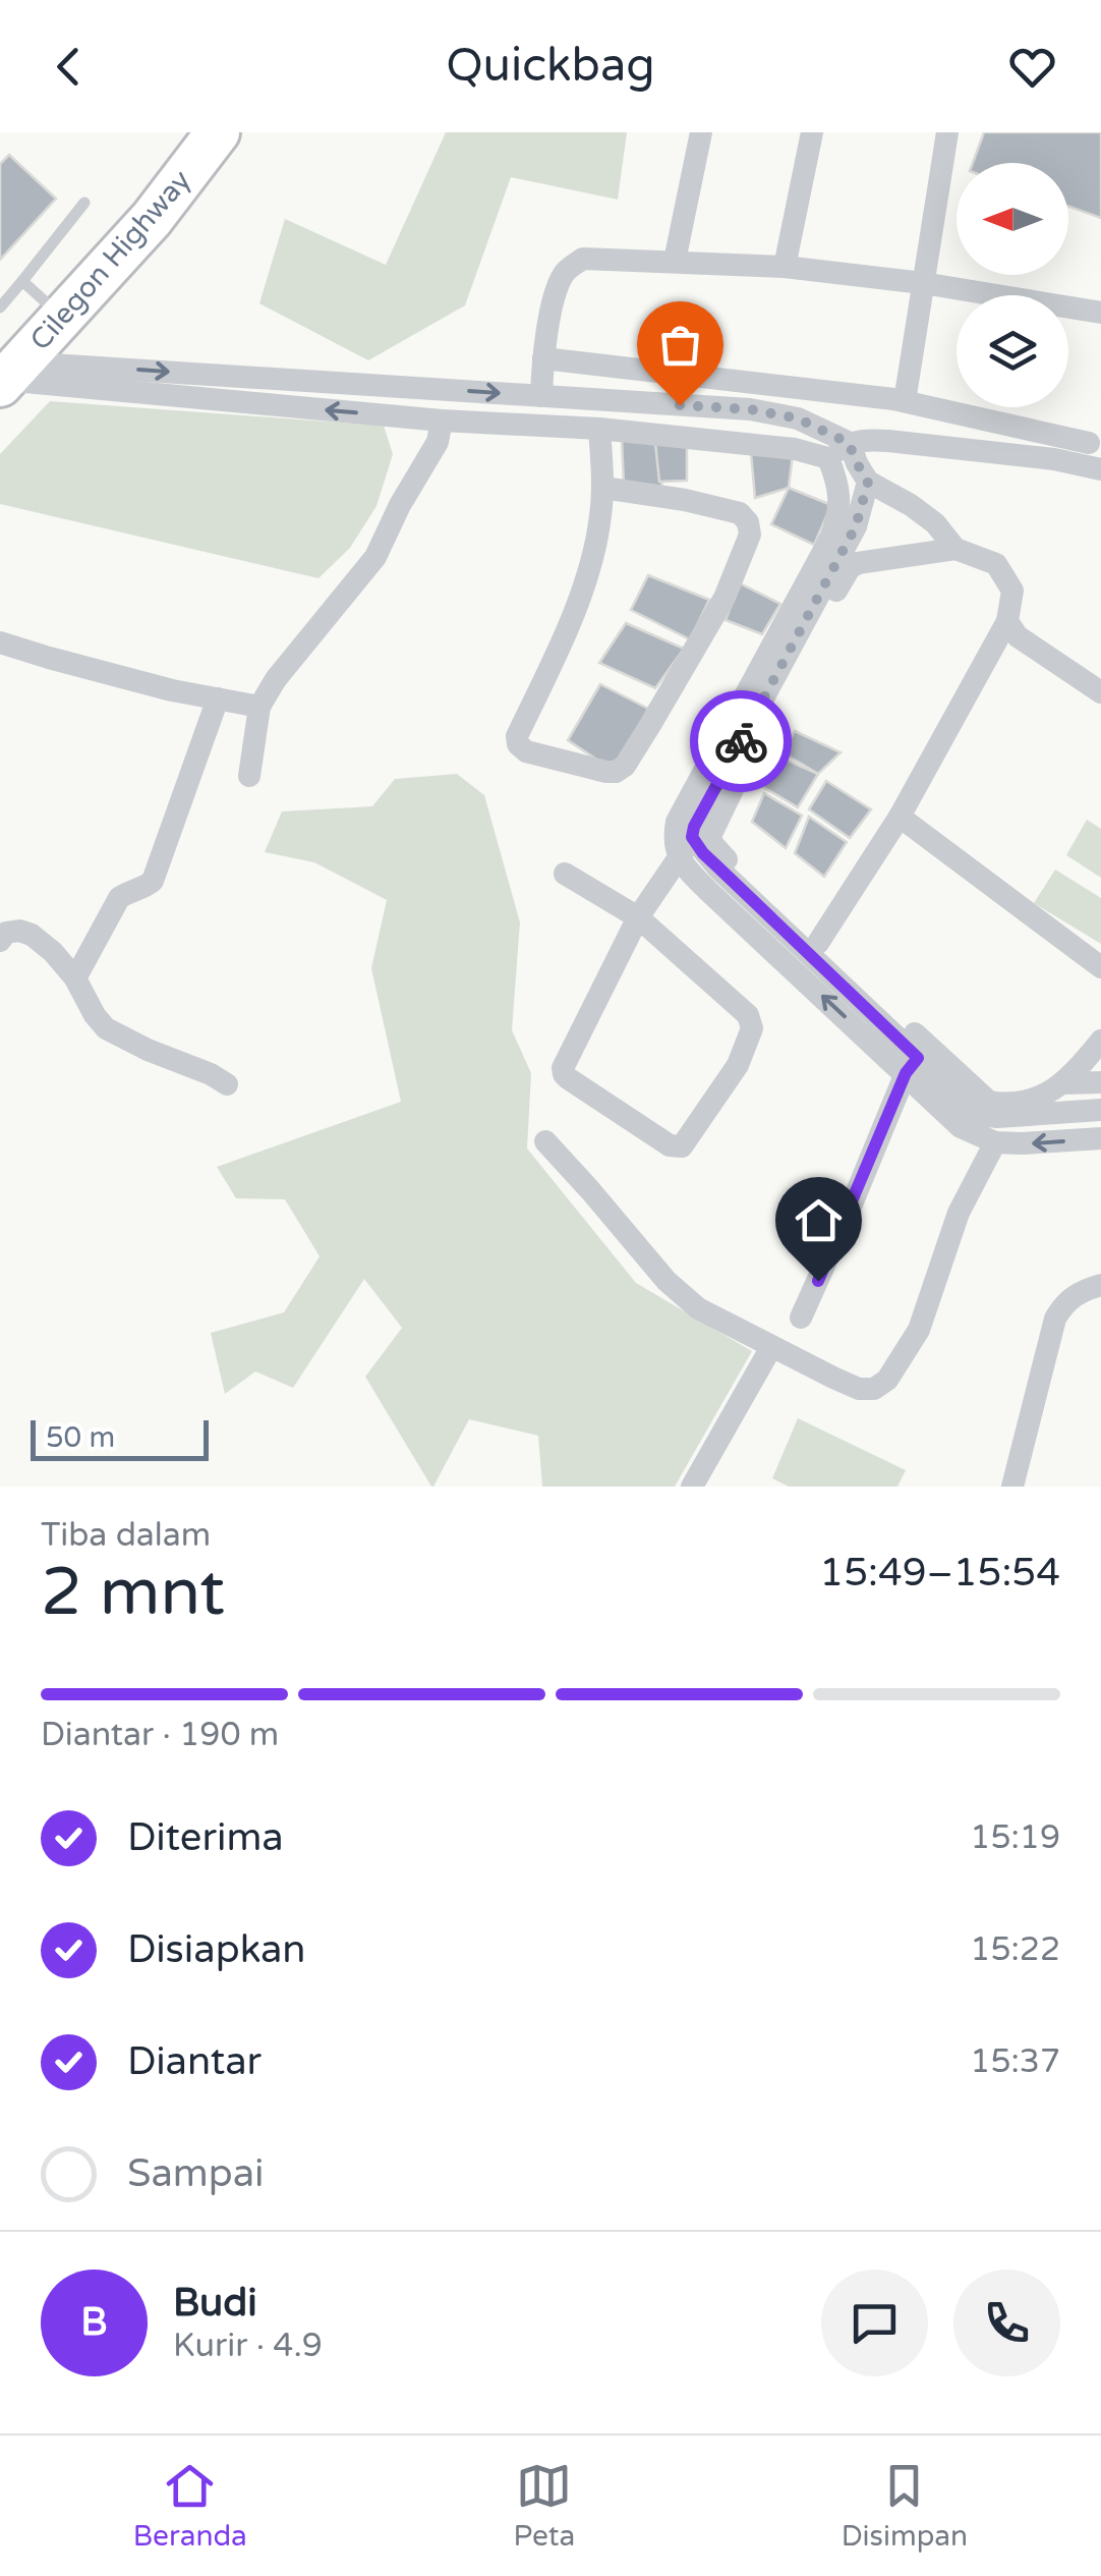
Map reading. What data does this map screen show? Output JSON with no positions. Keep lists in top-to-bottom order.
{
  "streets": {
    "highway": ["Cilegon Highway"]
  },
  "scale_bar": "50 m",
  "north": "left",
  "page": {
    "header": "Quickbag",
    "scale": "50 m",
    "heading": ["2 mnt", "Tiba dalam", "15:49–15:54"],
    "panel": ["Budi", "Kurir · 4.9"],
    "bar": "Diantar · 190 m",
    "list": [
      ["Diterima", "15:19"],
      ["Disiapkan", "15:22"],
      ["Diantar", "15:37"],
      "Sampai"
    ],
    "round": "B",
    "tabs": ["Beranda", "Peta", "Disimpan"]
  }
}
